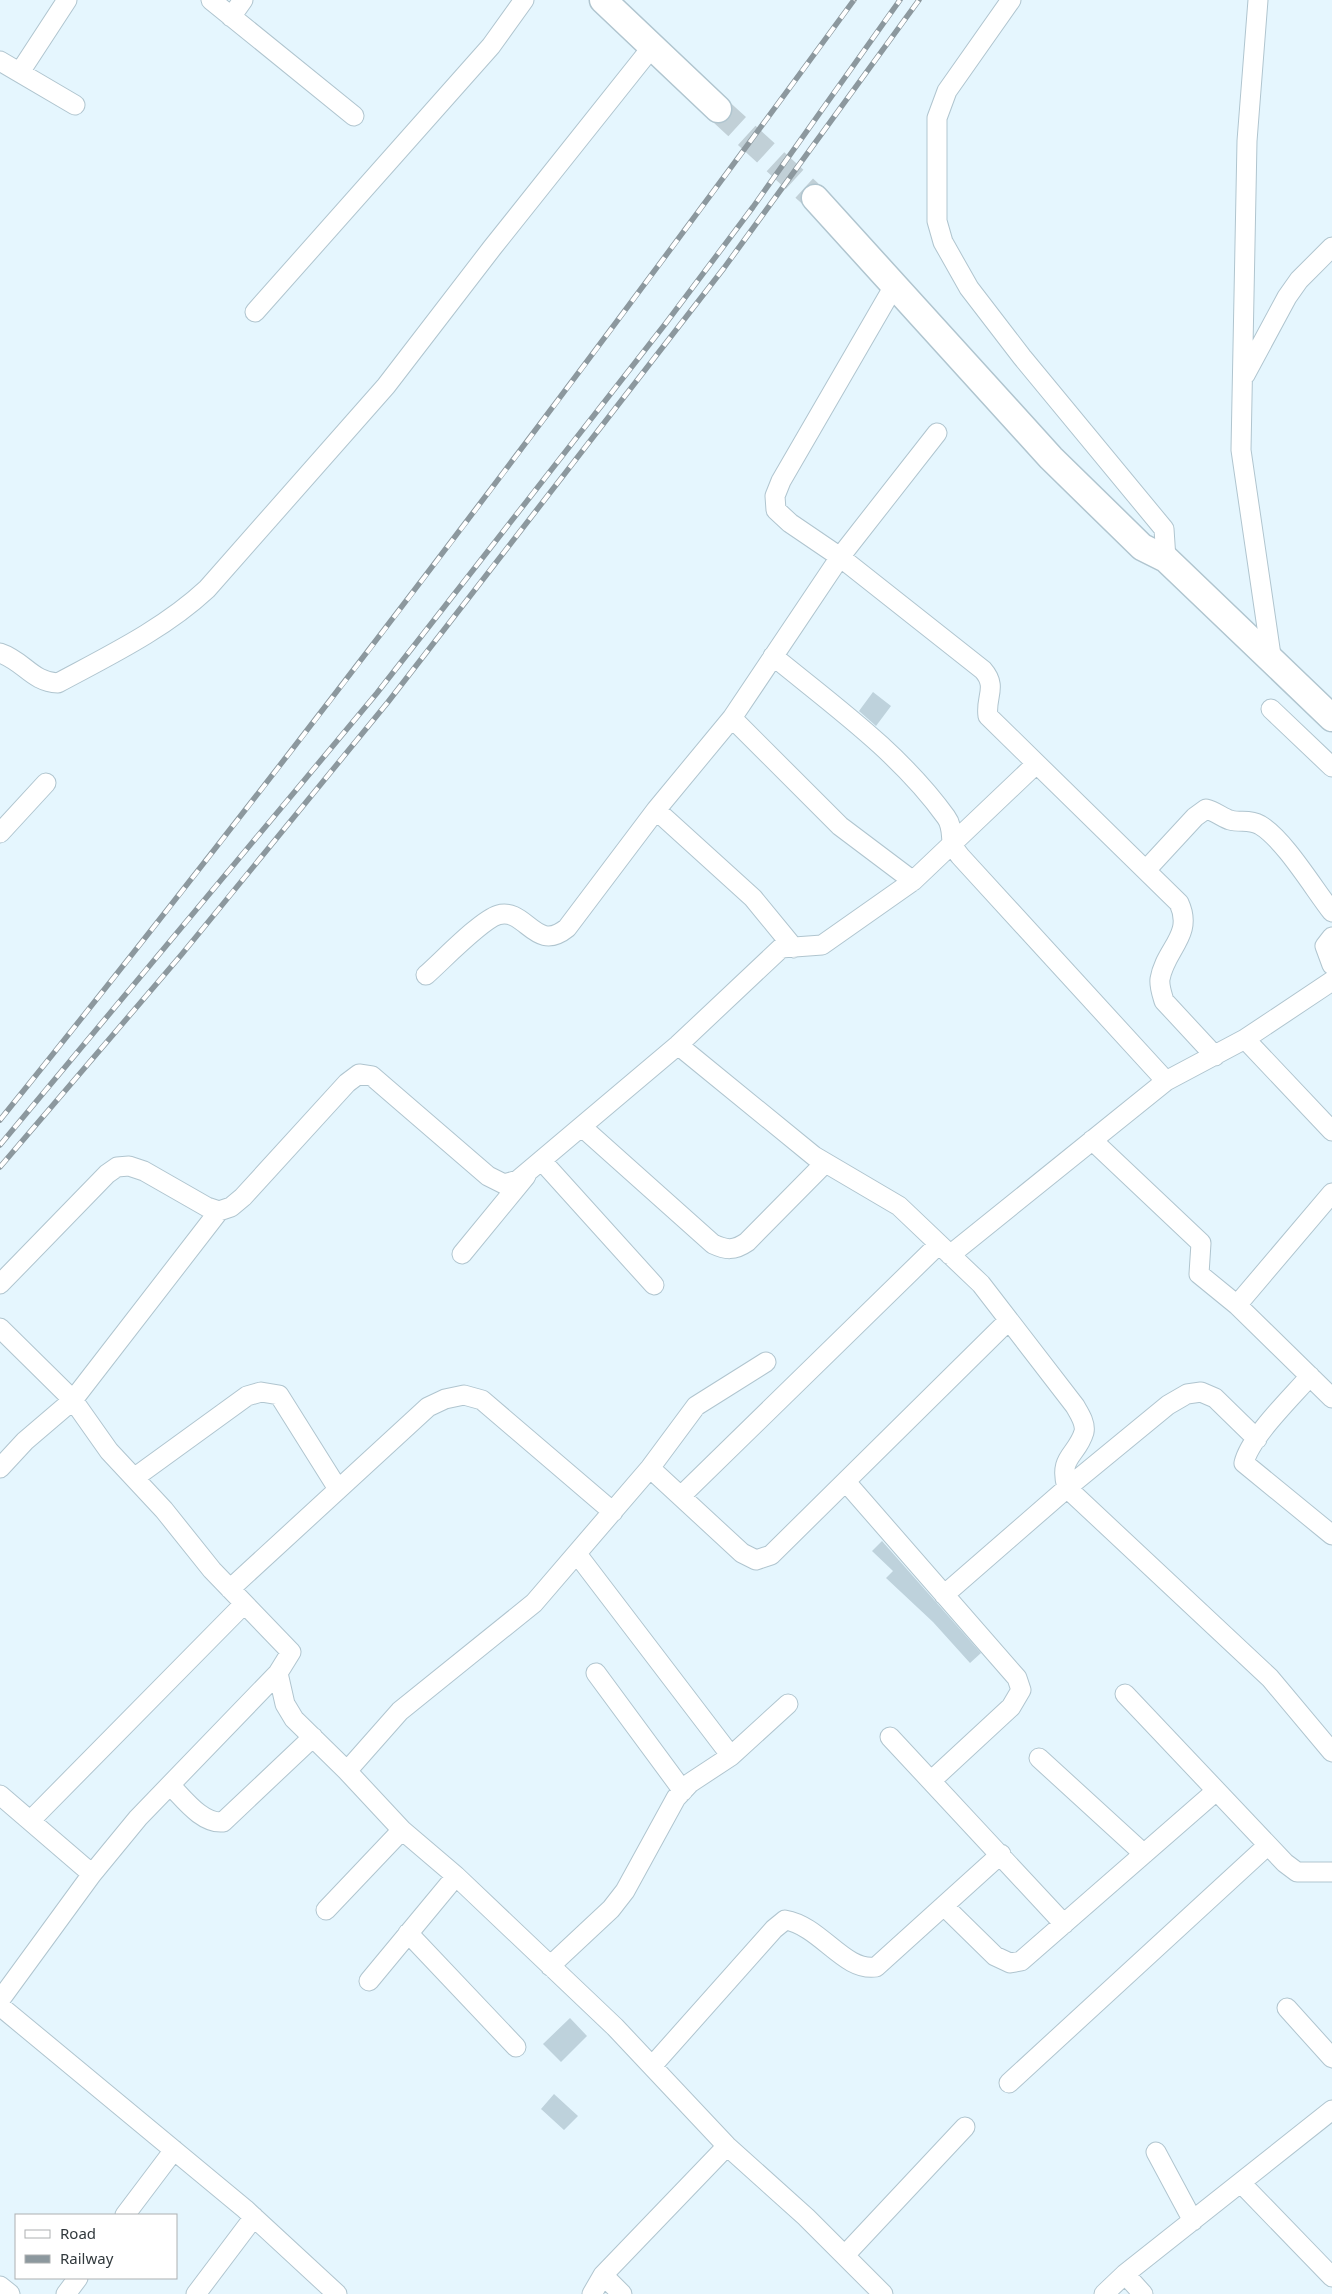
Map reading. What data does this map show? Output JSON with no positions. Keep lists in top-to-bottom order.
{
  "legend": ["Road", "Railway"]
}
